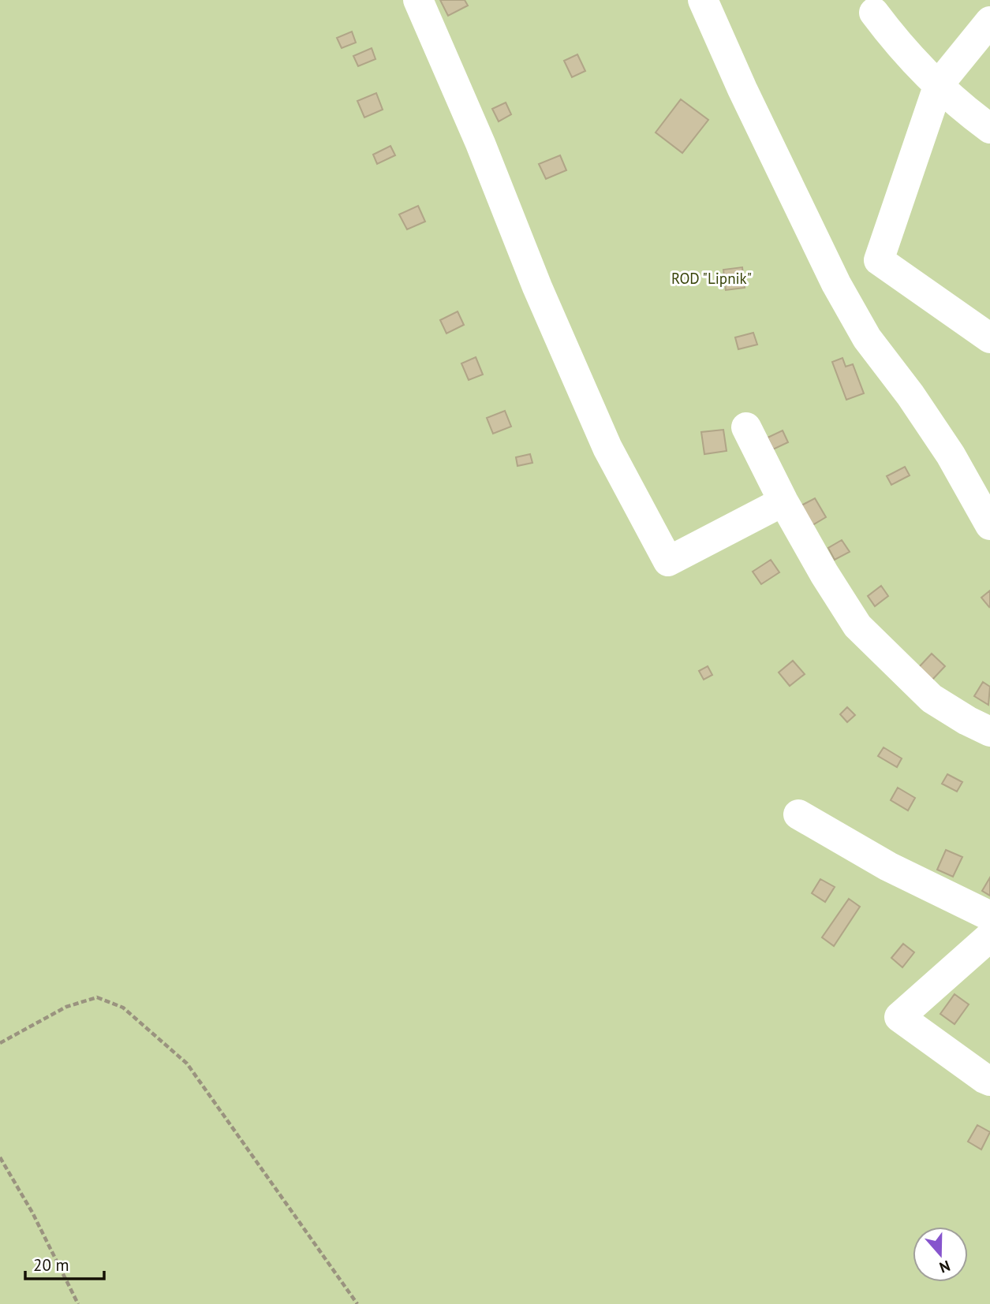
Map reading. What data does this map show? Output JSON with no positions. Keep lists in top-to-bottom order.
{
  "parks": ["ROD \"Lipnik\""],
  "scale_bar": "20 m",
  "north": "bottom"
}
